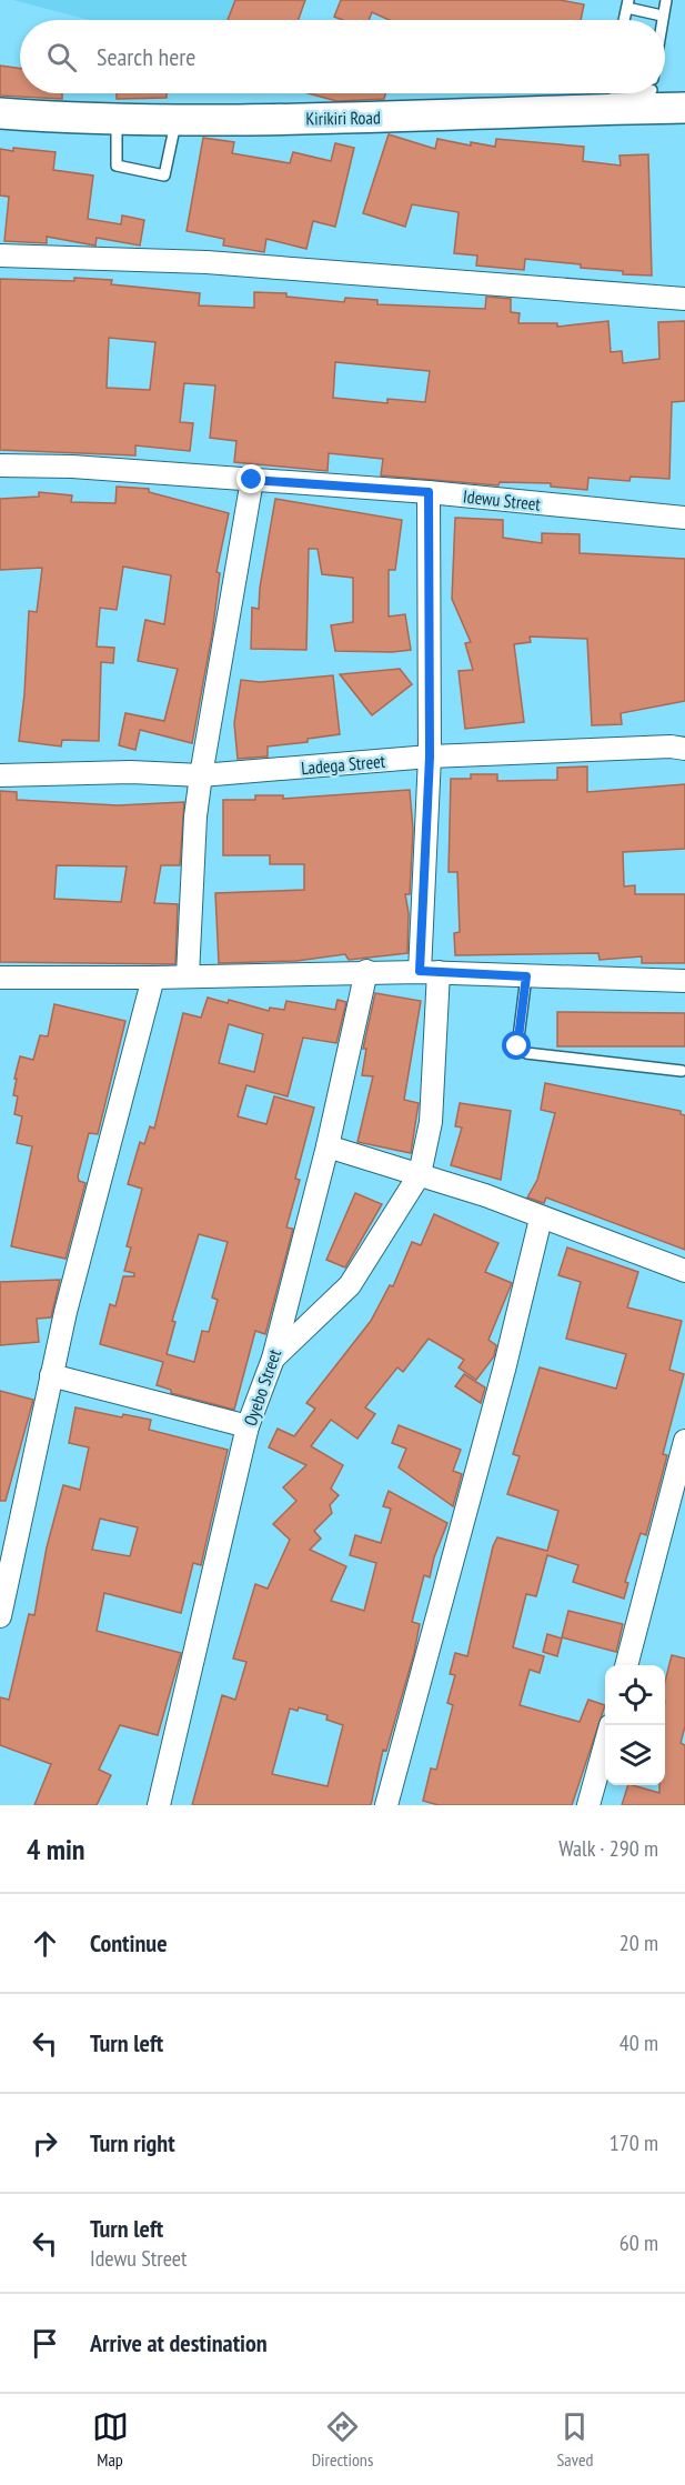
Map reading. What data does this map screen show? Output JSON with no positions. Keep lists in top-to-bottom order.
{
  "streets": {
    "main road": ["Kirikiri Road"],
    "street": ["Idewu Street", "Ladega Street", "Oyebo Street"]
  },
  "page": {
    "search": "Search here",
    "heading": ["4 min", "Walk · 290 m"],
    "list": [
      ["Continue", "20 m"],
      ["Turn left", "40 m"],
      ["Turn right", "170 m"],
      ["Turn left", "Idewu Street", "60 m"],
      "Arrive at destination"
    ],
    "nav": ["Map", "Directions", "Saved"]
  }
}
